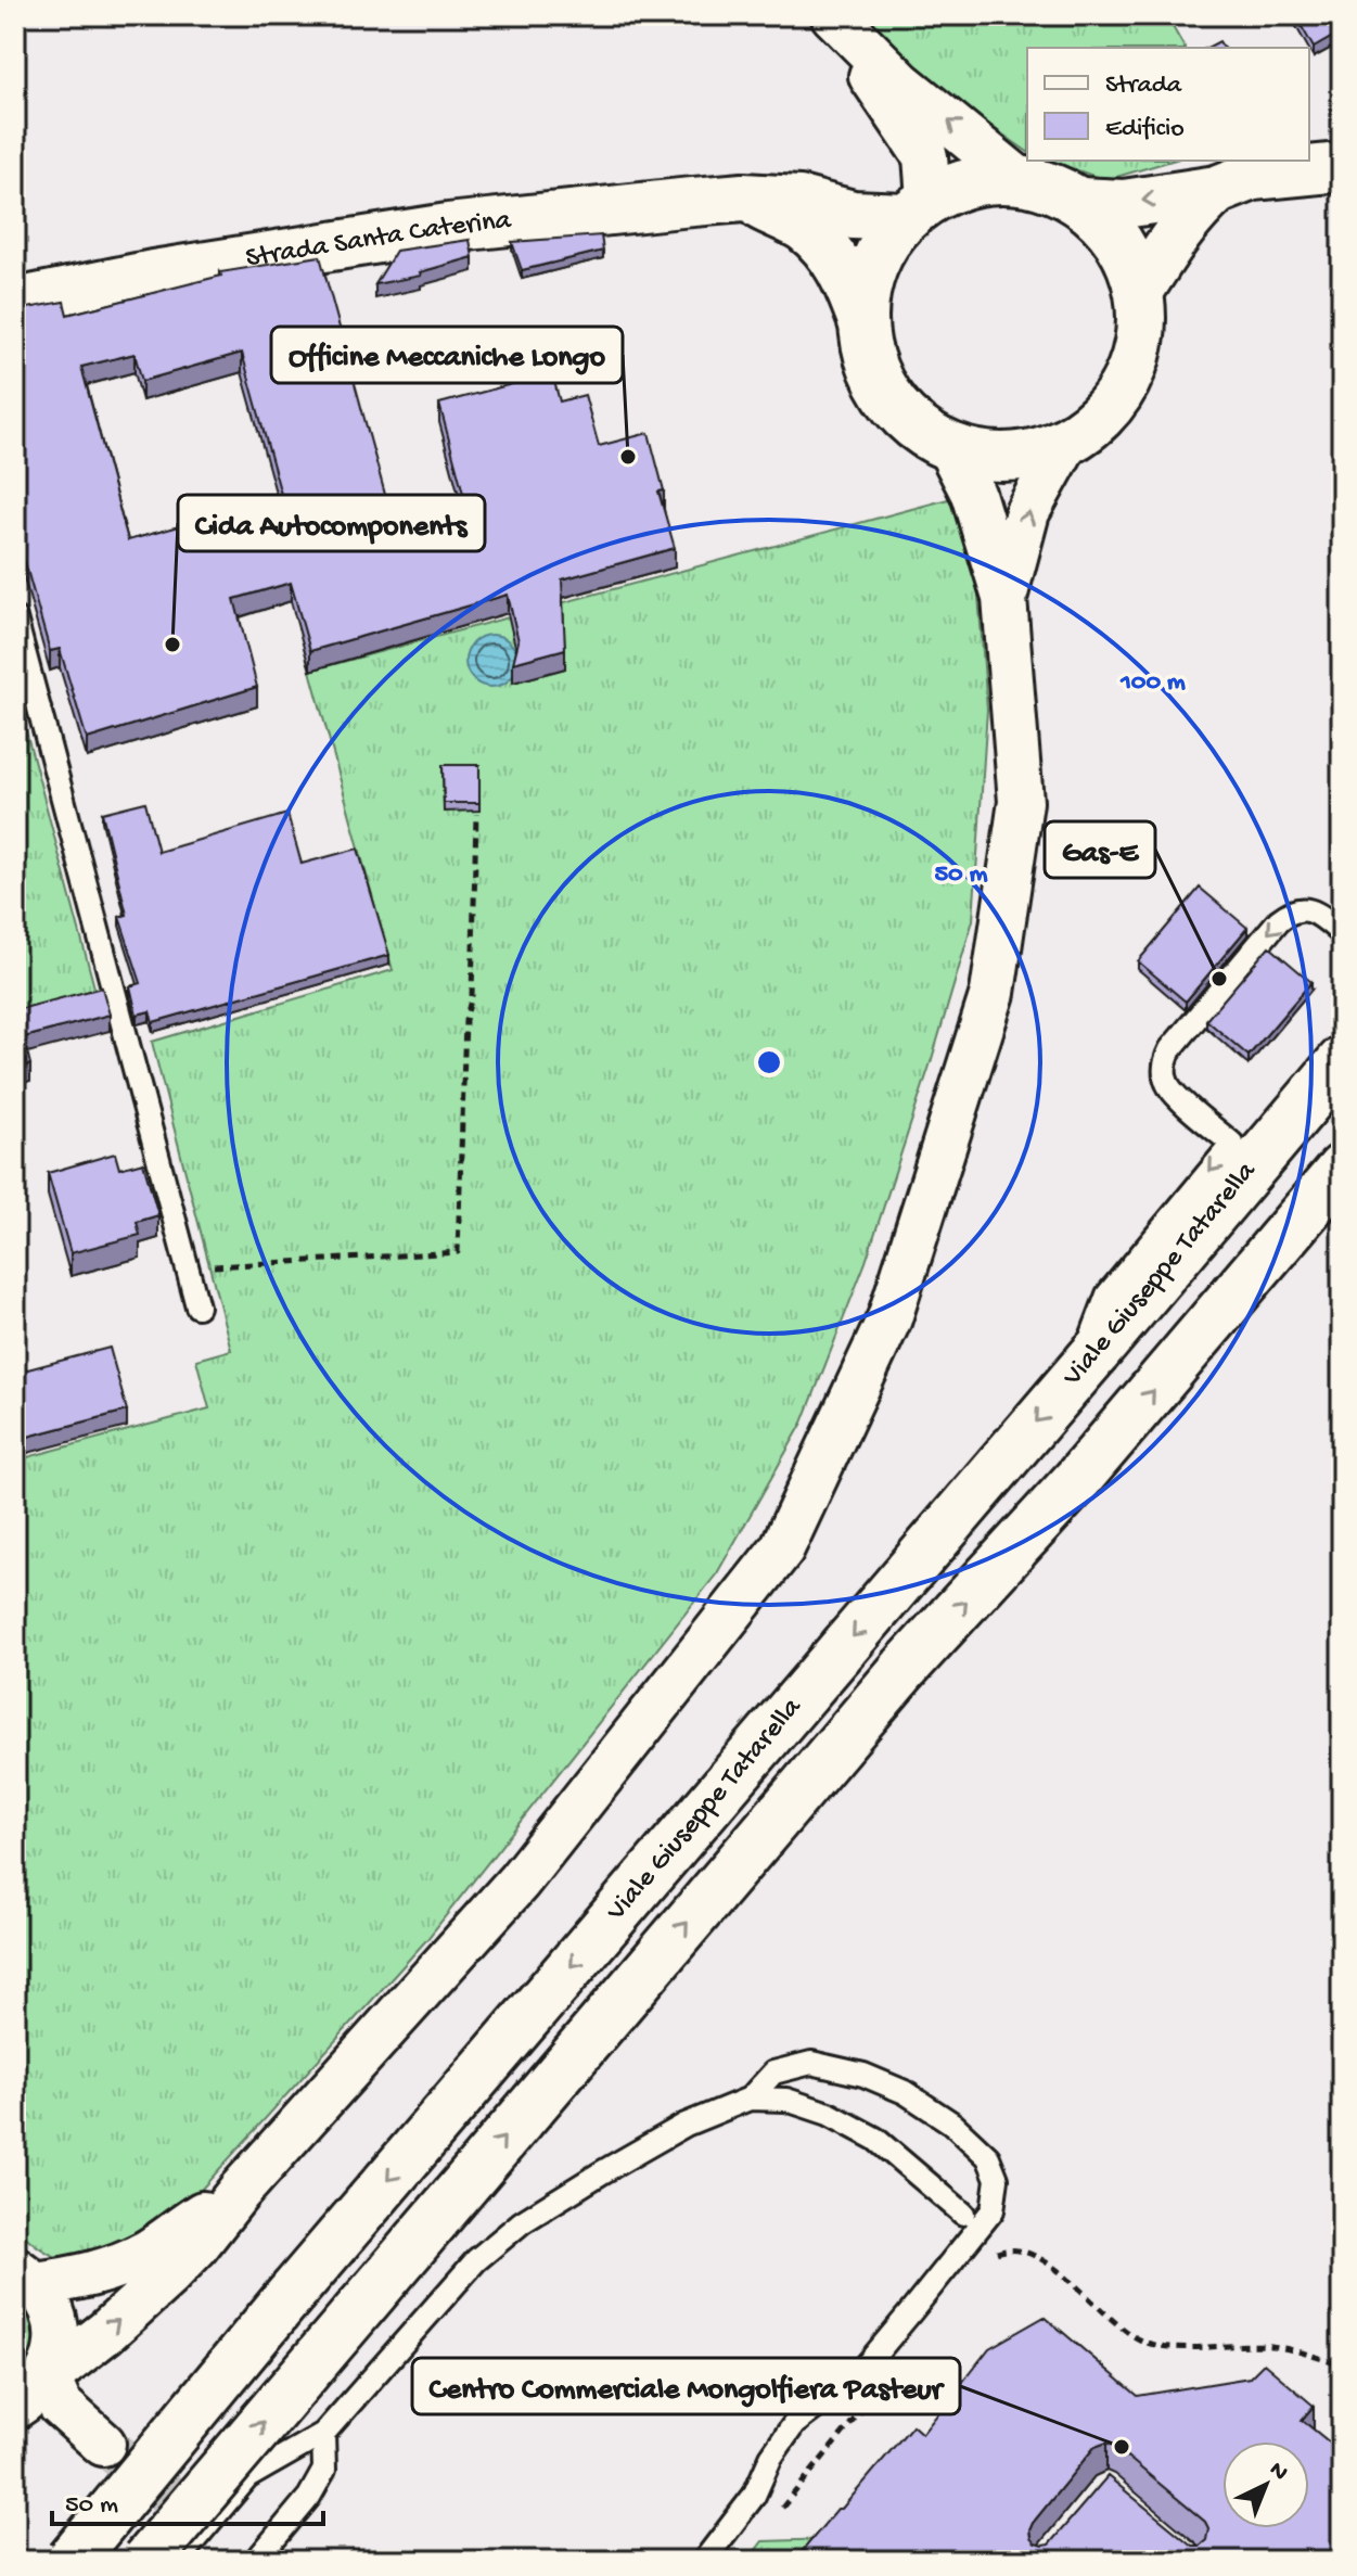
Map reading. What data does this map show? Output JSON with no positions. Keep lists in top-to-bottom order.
{
  "streets": {
    "main road": ["Strada Santa Caterina", "Viale Giuseppe Tatarella"]
  },
  "places": [
    "Officine Meccaniche Longo",
    "Cida Autocomponents",
    "Gas-E",
    "Centro Commerciale Mongolfiera Pasteur"
  ],
  "legend": ["Strada", "Edificio"],
  "scale_bar": "50 m",
  "north": "top right",
  "rings": ["100 m", "50 m"]
}
